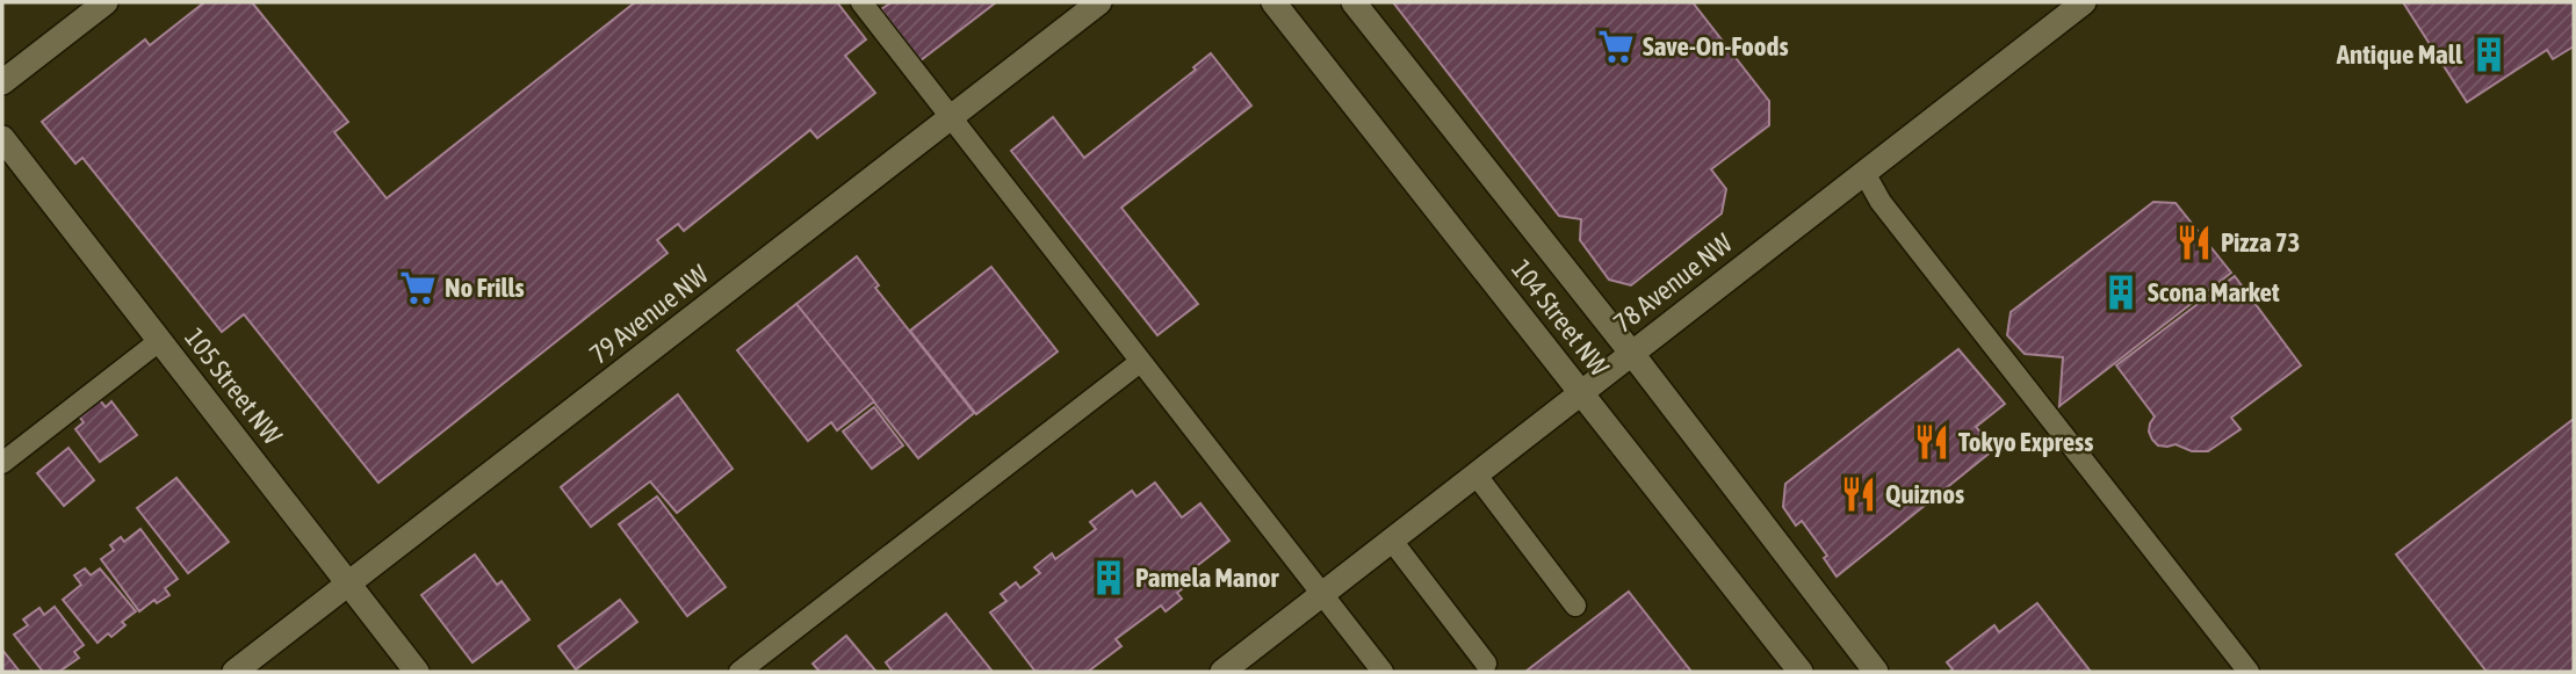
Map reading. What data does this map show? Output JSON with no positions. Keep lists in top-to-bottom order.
{
  "streets": {
    "street": [
      "78 Avenue NW",
      "79 Avenue NW",
      "104 Street NW",
      "105 Street NW"
    ]
  },
  "crossings": [
    ["78 Avenue NW", "104 Street NW"],
    ["79 Avenue NW", "105 Street NW"]
  ],
  "places": {
    "supermarket": ["Save-On-Foods", "No Frills"],
    "building": ["Antique Mall", "Scona Market", "Pamela Manor"],
    "restaurant": ["Pizza 73", "Tokyo Express", "Quiznos"]
  }
}
